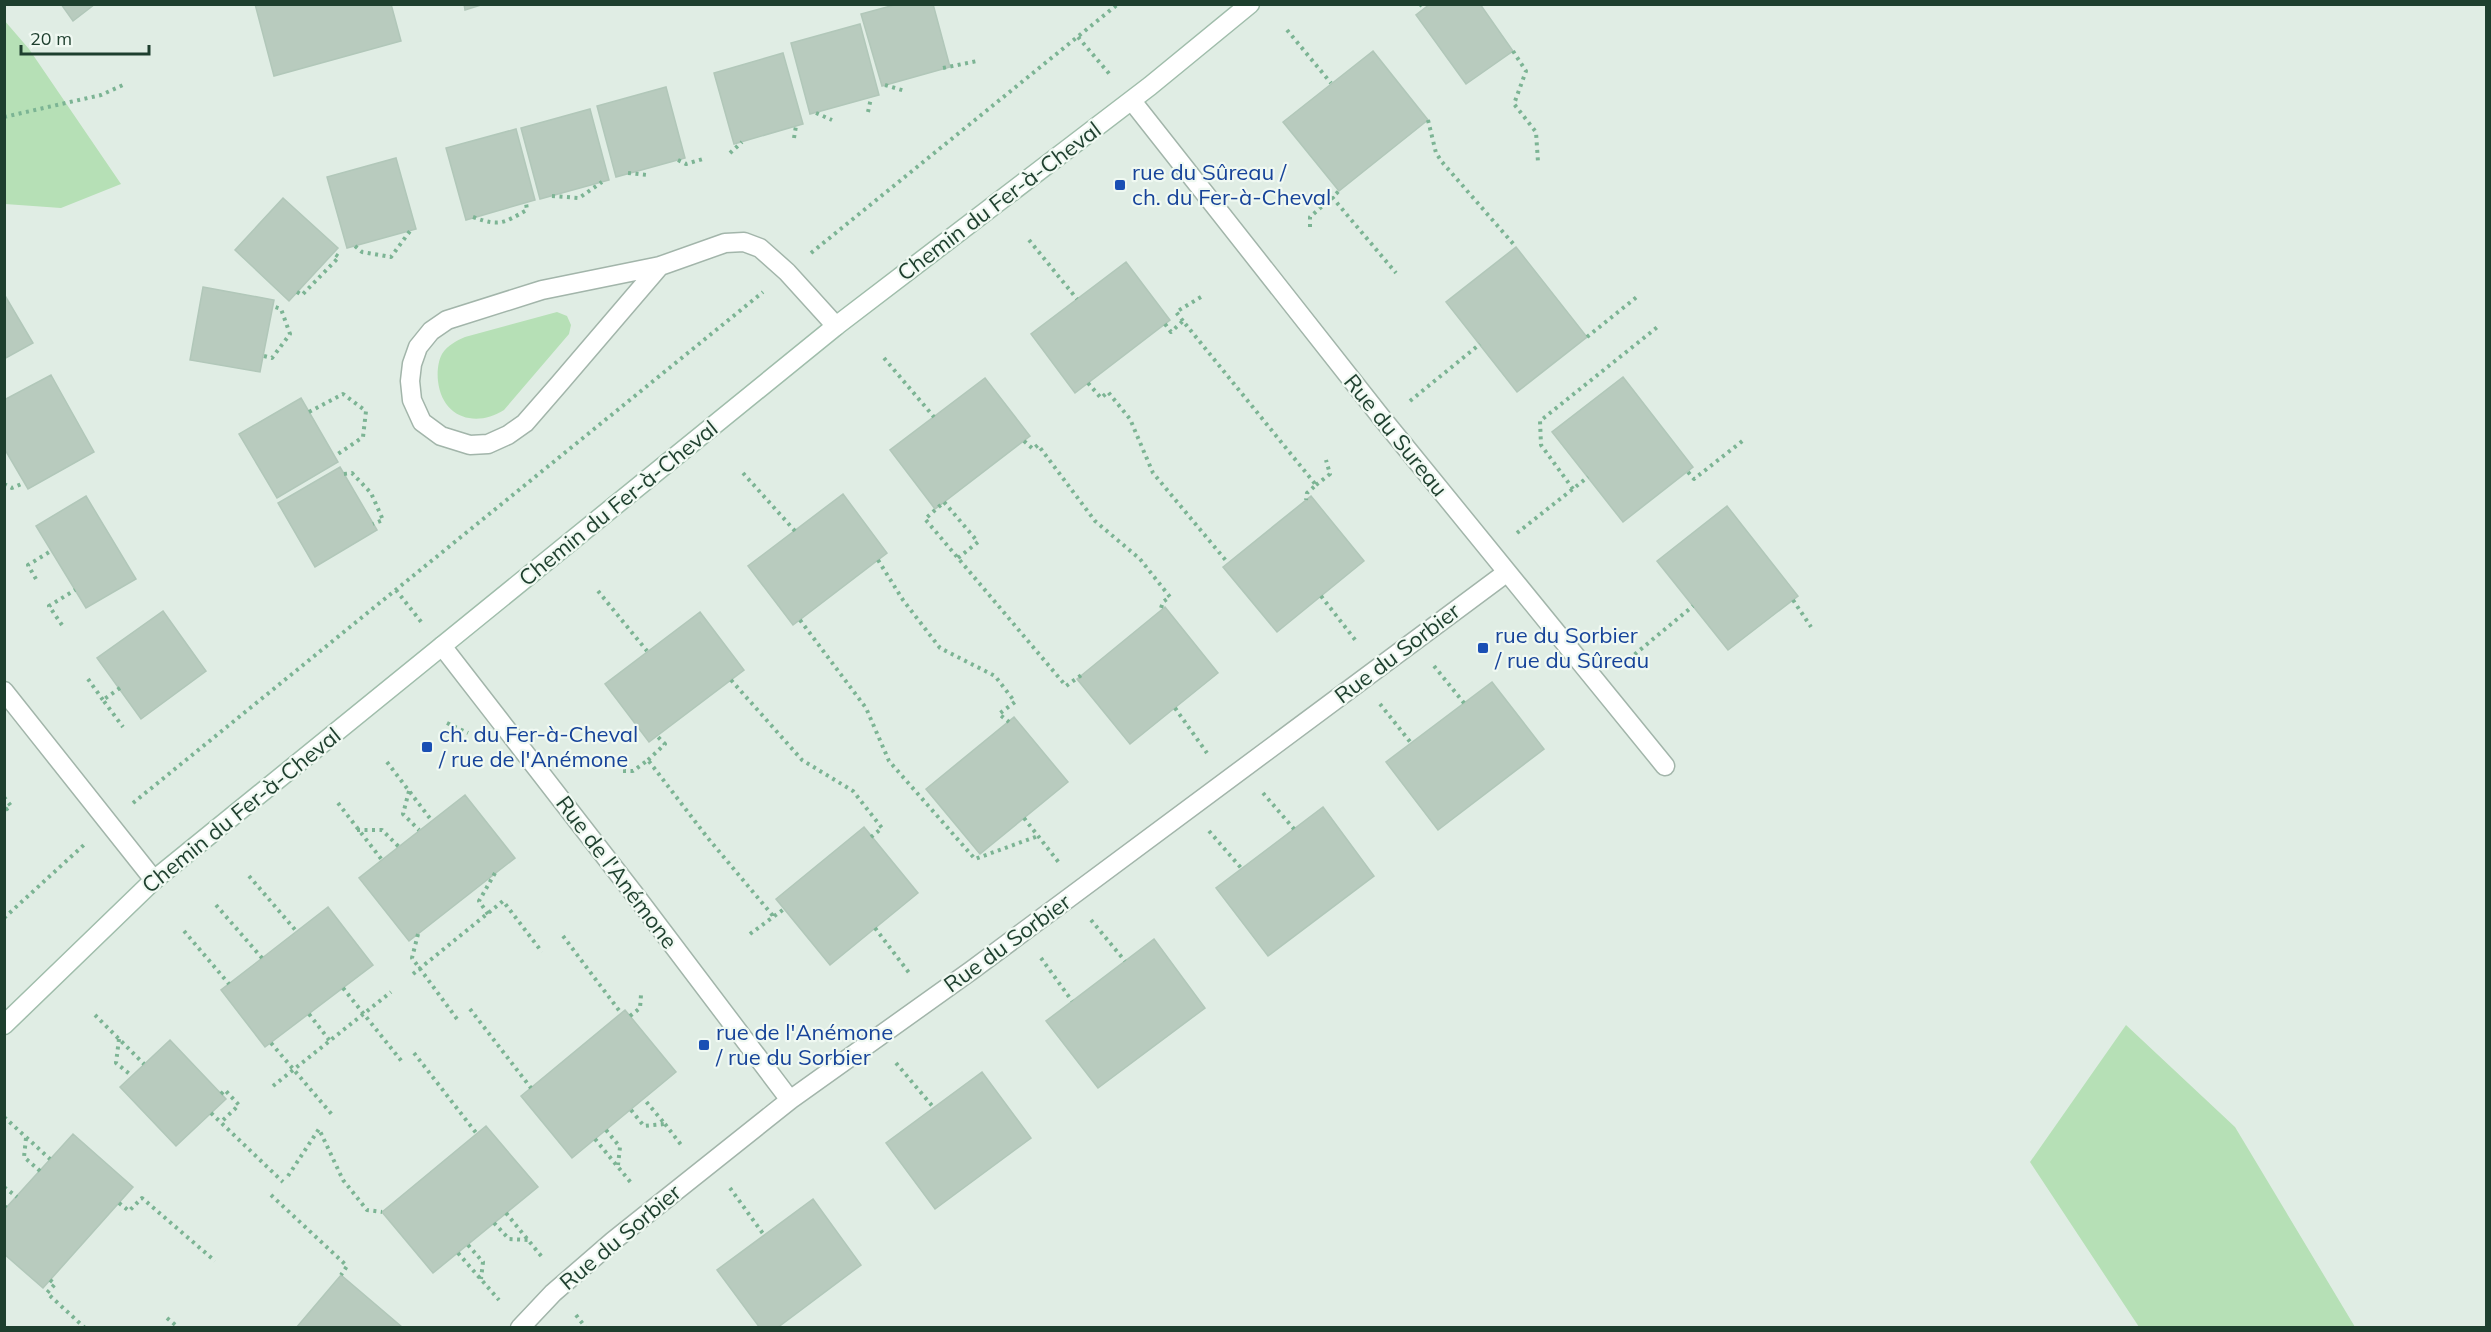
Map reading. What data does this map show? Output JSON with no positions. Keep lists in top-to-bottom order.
{
  "streets": {
    "street": [
      "Chemin du Fer-à-Cheval",
      "Rue du Sureau",
      "Rue du Sorbier",
      "Rue de l'Anémone"
    ]
  },
  "crossings": [
    ["Chemin du Fer-à-Cheval", "Rue du Sureau"],
    ["Chemin du Fer-à-Cheval", "Rue de l'Anémone"],
    ["Rue du Sureau", "Rue du Sorbier"],
    ["Rue du Sorbier", "Rue de l'Anémone"]
  ],
  "places": {
    "transit": [
      "rue du Sûreau / ch. du Fer-à-Cheval",
      "rue du Sorbier / rue du Sûreau",
      "ch. du Fer-à-Cheval / rue de l'Anémone",
      "rue de l'Anémone / rue du Sorbier"
    ]
  },
  "scale_bar": "20 m"
}
